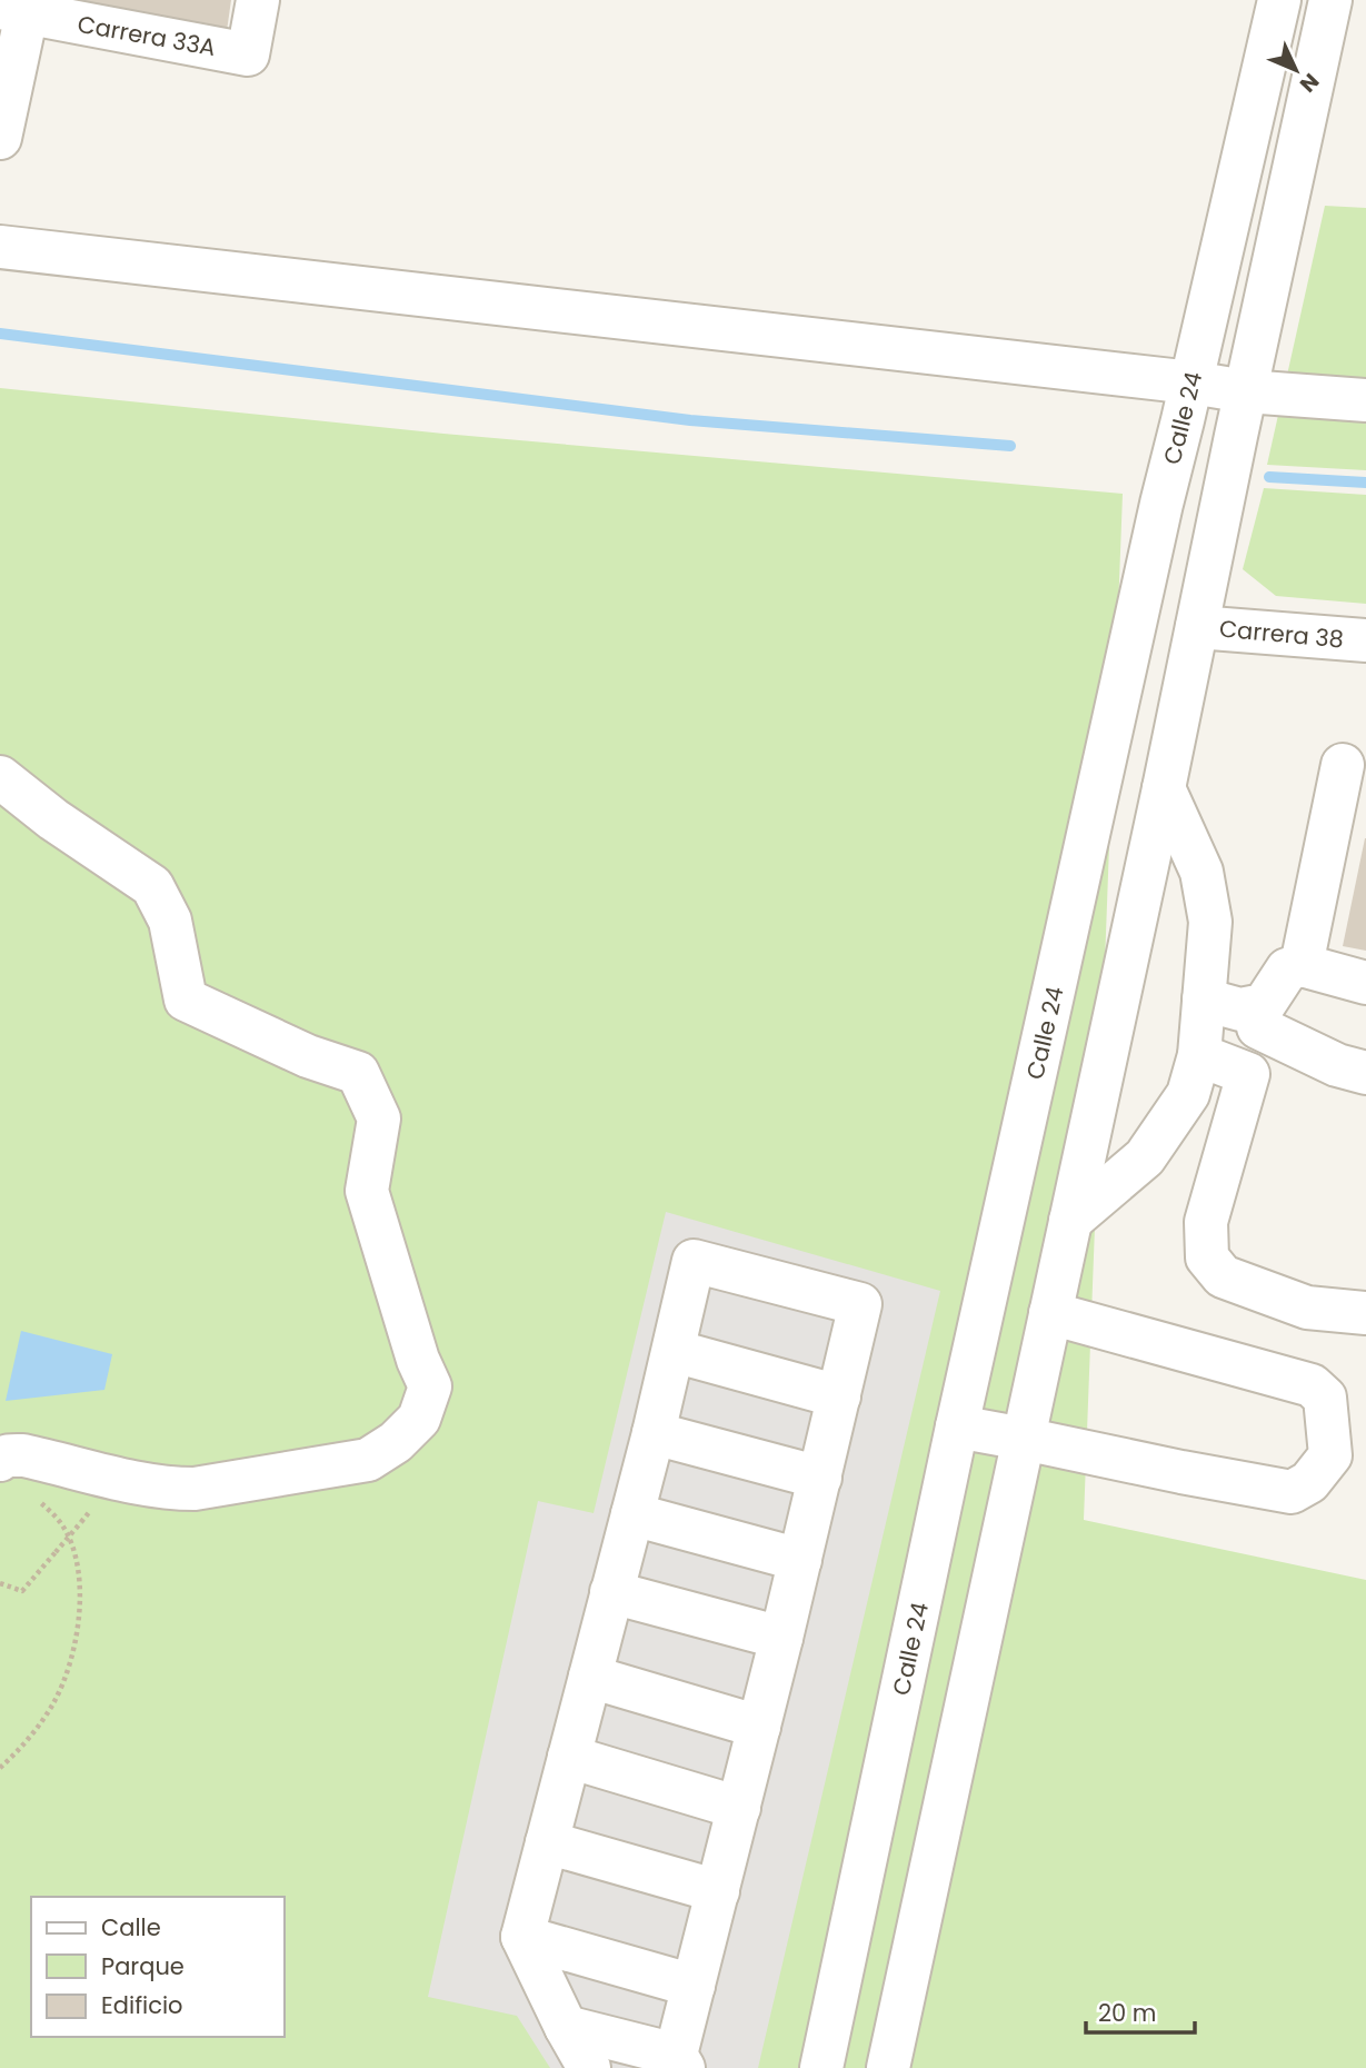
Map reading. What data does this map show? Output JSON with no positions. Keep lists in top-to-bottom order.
{
  "streets": {
    "street": ["Carrera 33A", "Calle 24", "Carrera 38"]
  },
  "legend": ["Calle", "Parque", "Edificio"],
  "scale_bar": "20 m",
  "north": "bottom right"
}
